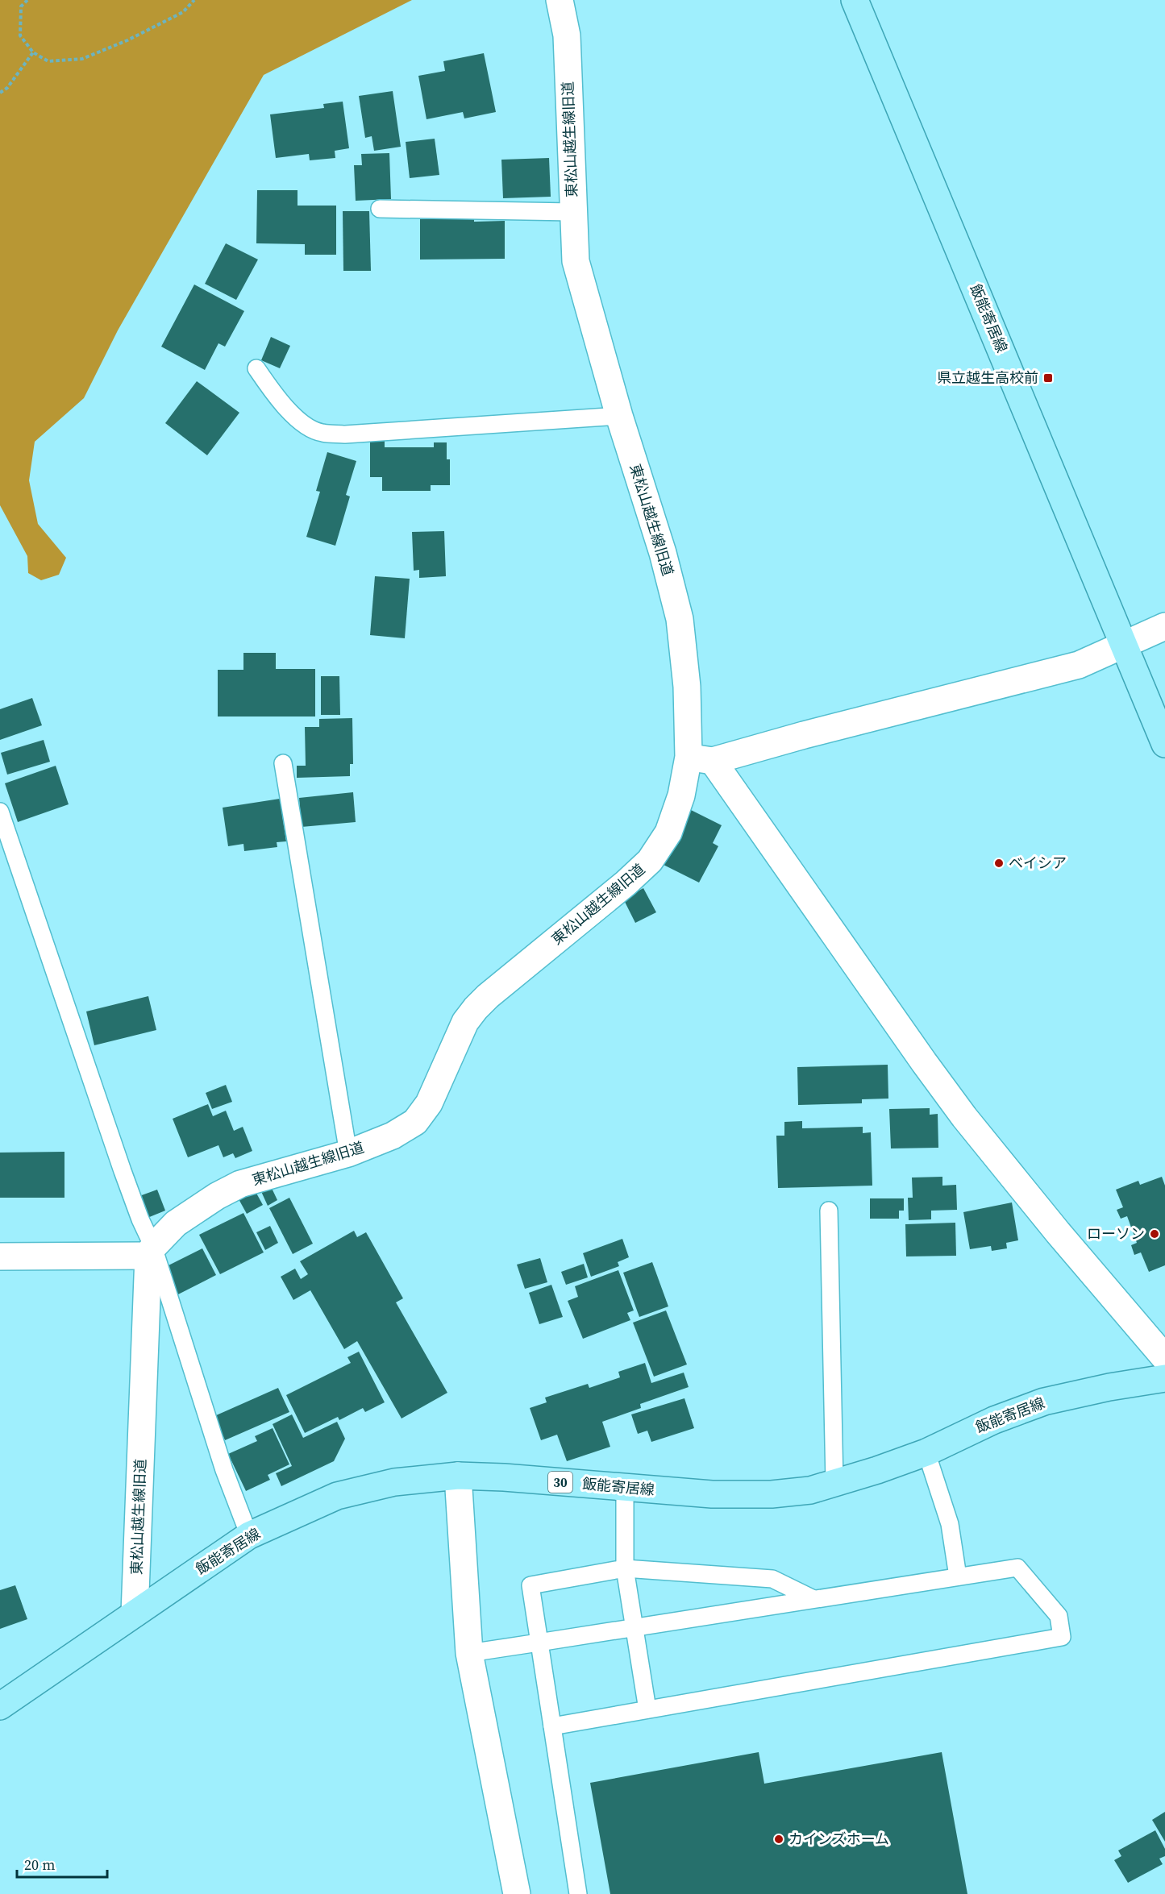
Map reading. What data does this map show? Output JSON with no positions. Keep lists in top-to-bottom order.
{
  "streets": {
    "main road": ["飯能寄居線", "30"],
    "street": ["東松山越生線旧道"]
  },
  "crossings": [
    ["東松山越生線旧道", "飯能寄居線"]
  ],
  "places": {
    "transit": ["県立越生高校前"],
    "other": ["ベイシア", "ローソン", "カインズホーム"]
  },
  "scale_bar": "20 m"
}
